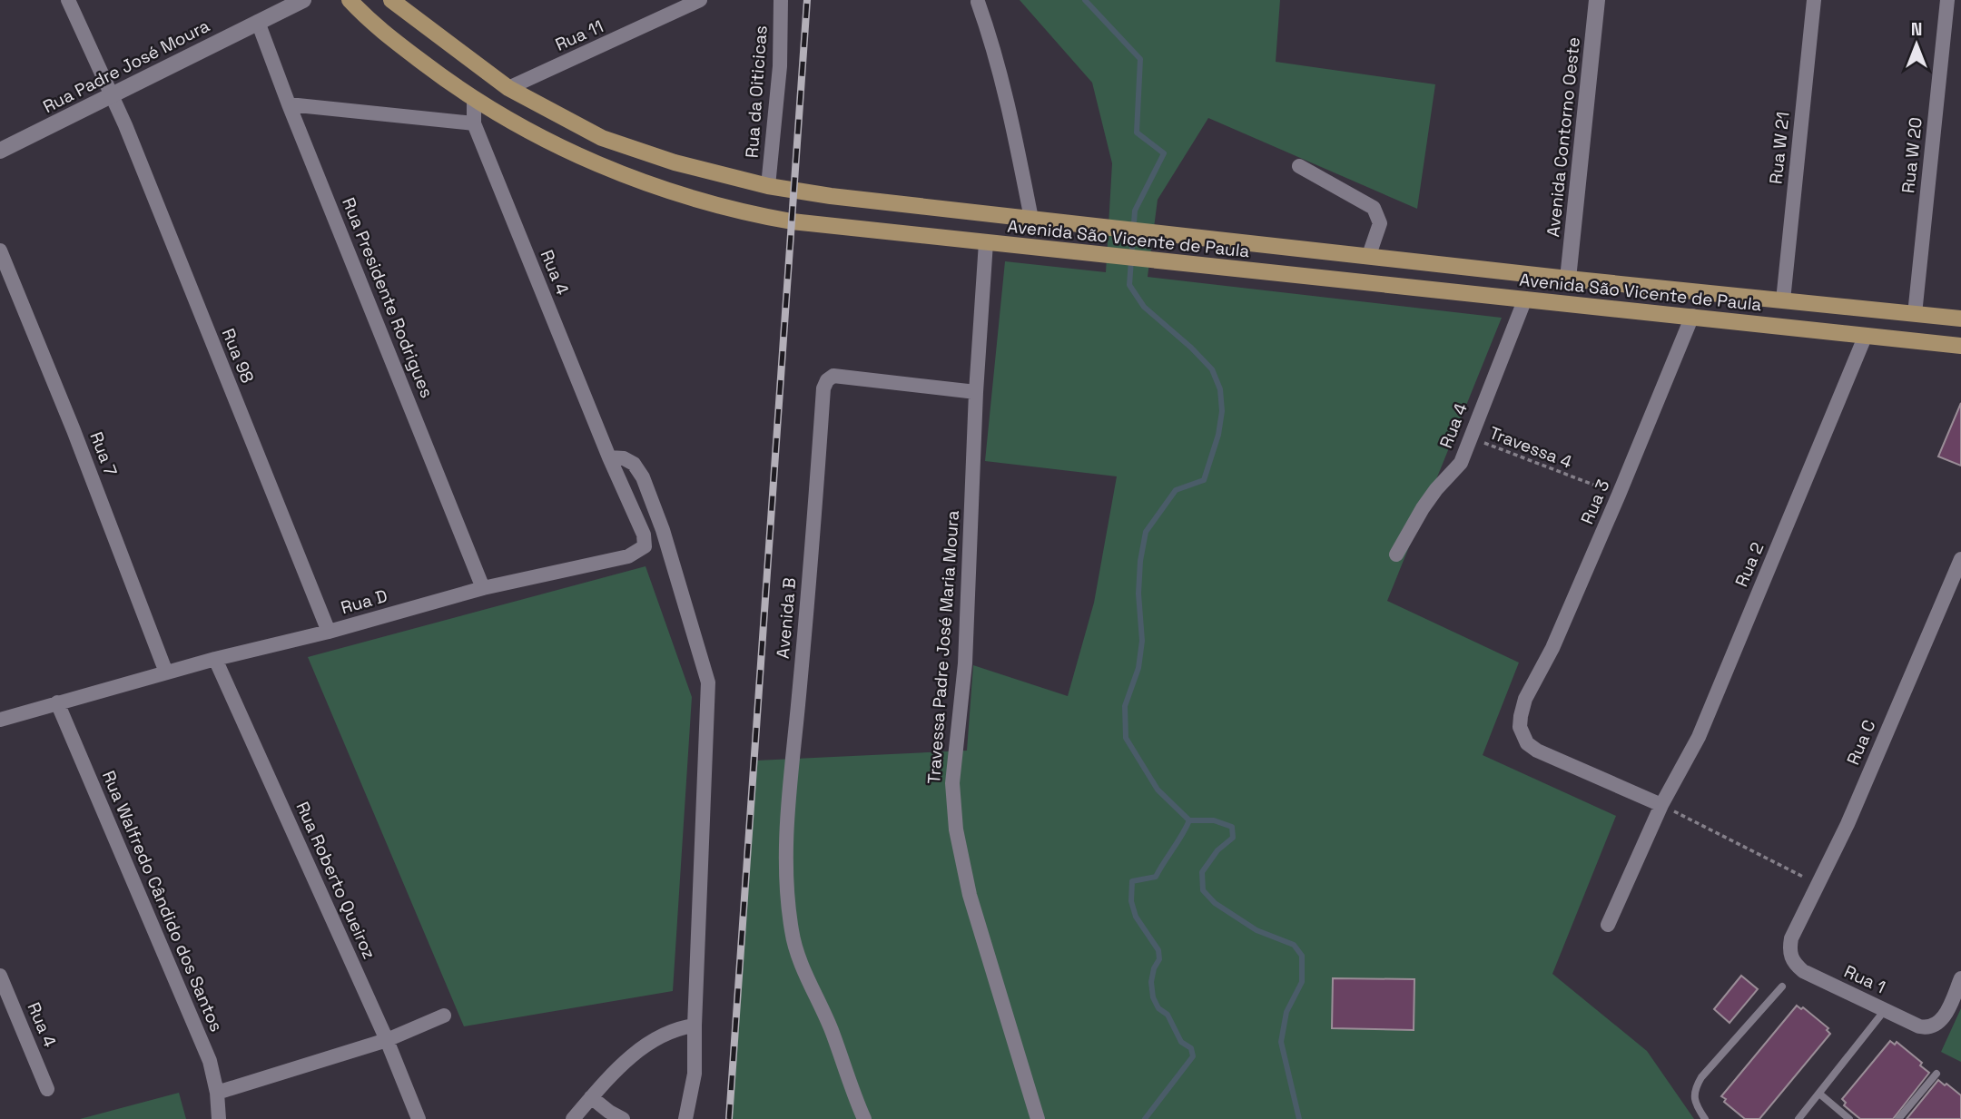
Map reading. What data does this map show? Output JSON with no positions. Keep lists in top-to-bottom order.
{
  "streets": {
    "main road": ["Avenida São Vicente de Paula"],
    "street": [
      "Rua 11",
      "Rua Padre José Moura",
      "Rua da Oiticicas",
      "Avenida Contorno Oeste",
      "Rua W 21",
      "Rua W 20",
      "Rua 4",
      "Rua Presidente Rodrigues",
      "Rua 98",
      "Rua 7",
      "Rua 3",
      "Rua 2",
      "Rua D",
      "Avenida B",
      "Travessa Padre José Maria Moura",
      "Rua C",
      "Rua Roberto Queiroz",
      "Rua Walfredo Cândido dos Santos",
      "Rua 1"
    ],
    "path": ["Travessa 4"]
  },
  "crossings": [
    ["Rua 11", "Avenida São Vicente de Paula"],
    ["Rua Padre José Moura", "Rua Presidente Rodrigues"],
    ["Rua Padre José Moura", "Rua 98"],
    ["Rua da Oiticicas", "Avenida São Vicente de Paula"],
    ["Avenida Contorno Oeste", "Avenida São Vicente de Paula"],
    ["Rua W 21", "Avenida São Vicente de Paula"],
    ["Rua W 20", "Avenida São Vicente de Paula"],
    ["Avenida São Vicente de Paula", "Rua 4"],
    ["Avenida São Vicente de Paula", "Rua 3"],
    ["Avenida São Vicente de Paula", "Rua 2"],
    ["Avenida São Vicente de Paula", "Travessa Padre José Maria Moura"],
    ["Rua 4", "Travessa 4"],
    ["Rua 4", "Rua D"],
    ["Rua Presidente Rodrigues", "Rua D"],
    ["Rua 98", "Rua D"],
    ["Travessa 4", "Rua 3"],
    ["Rua 7", "Rua D"],
    ["Rua 3", "Rua 2"],
    ["Rua D", "Rua Roberto Queiroz"],
    ["Rua D", "Rua Walfredo Cândido dos Santos"],
    ["Avenida B", "Travessa Padre José Maria Moura"],
    ["Rua C", "Rua 1"]
  ],
  "north": "top"
}
